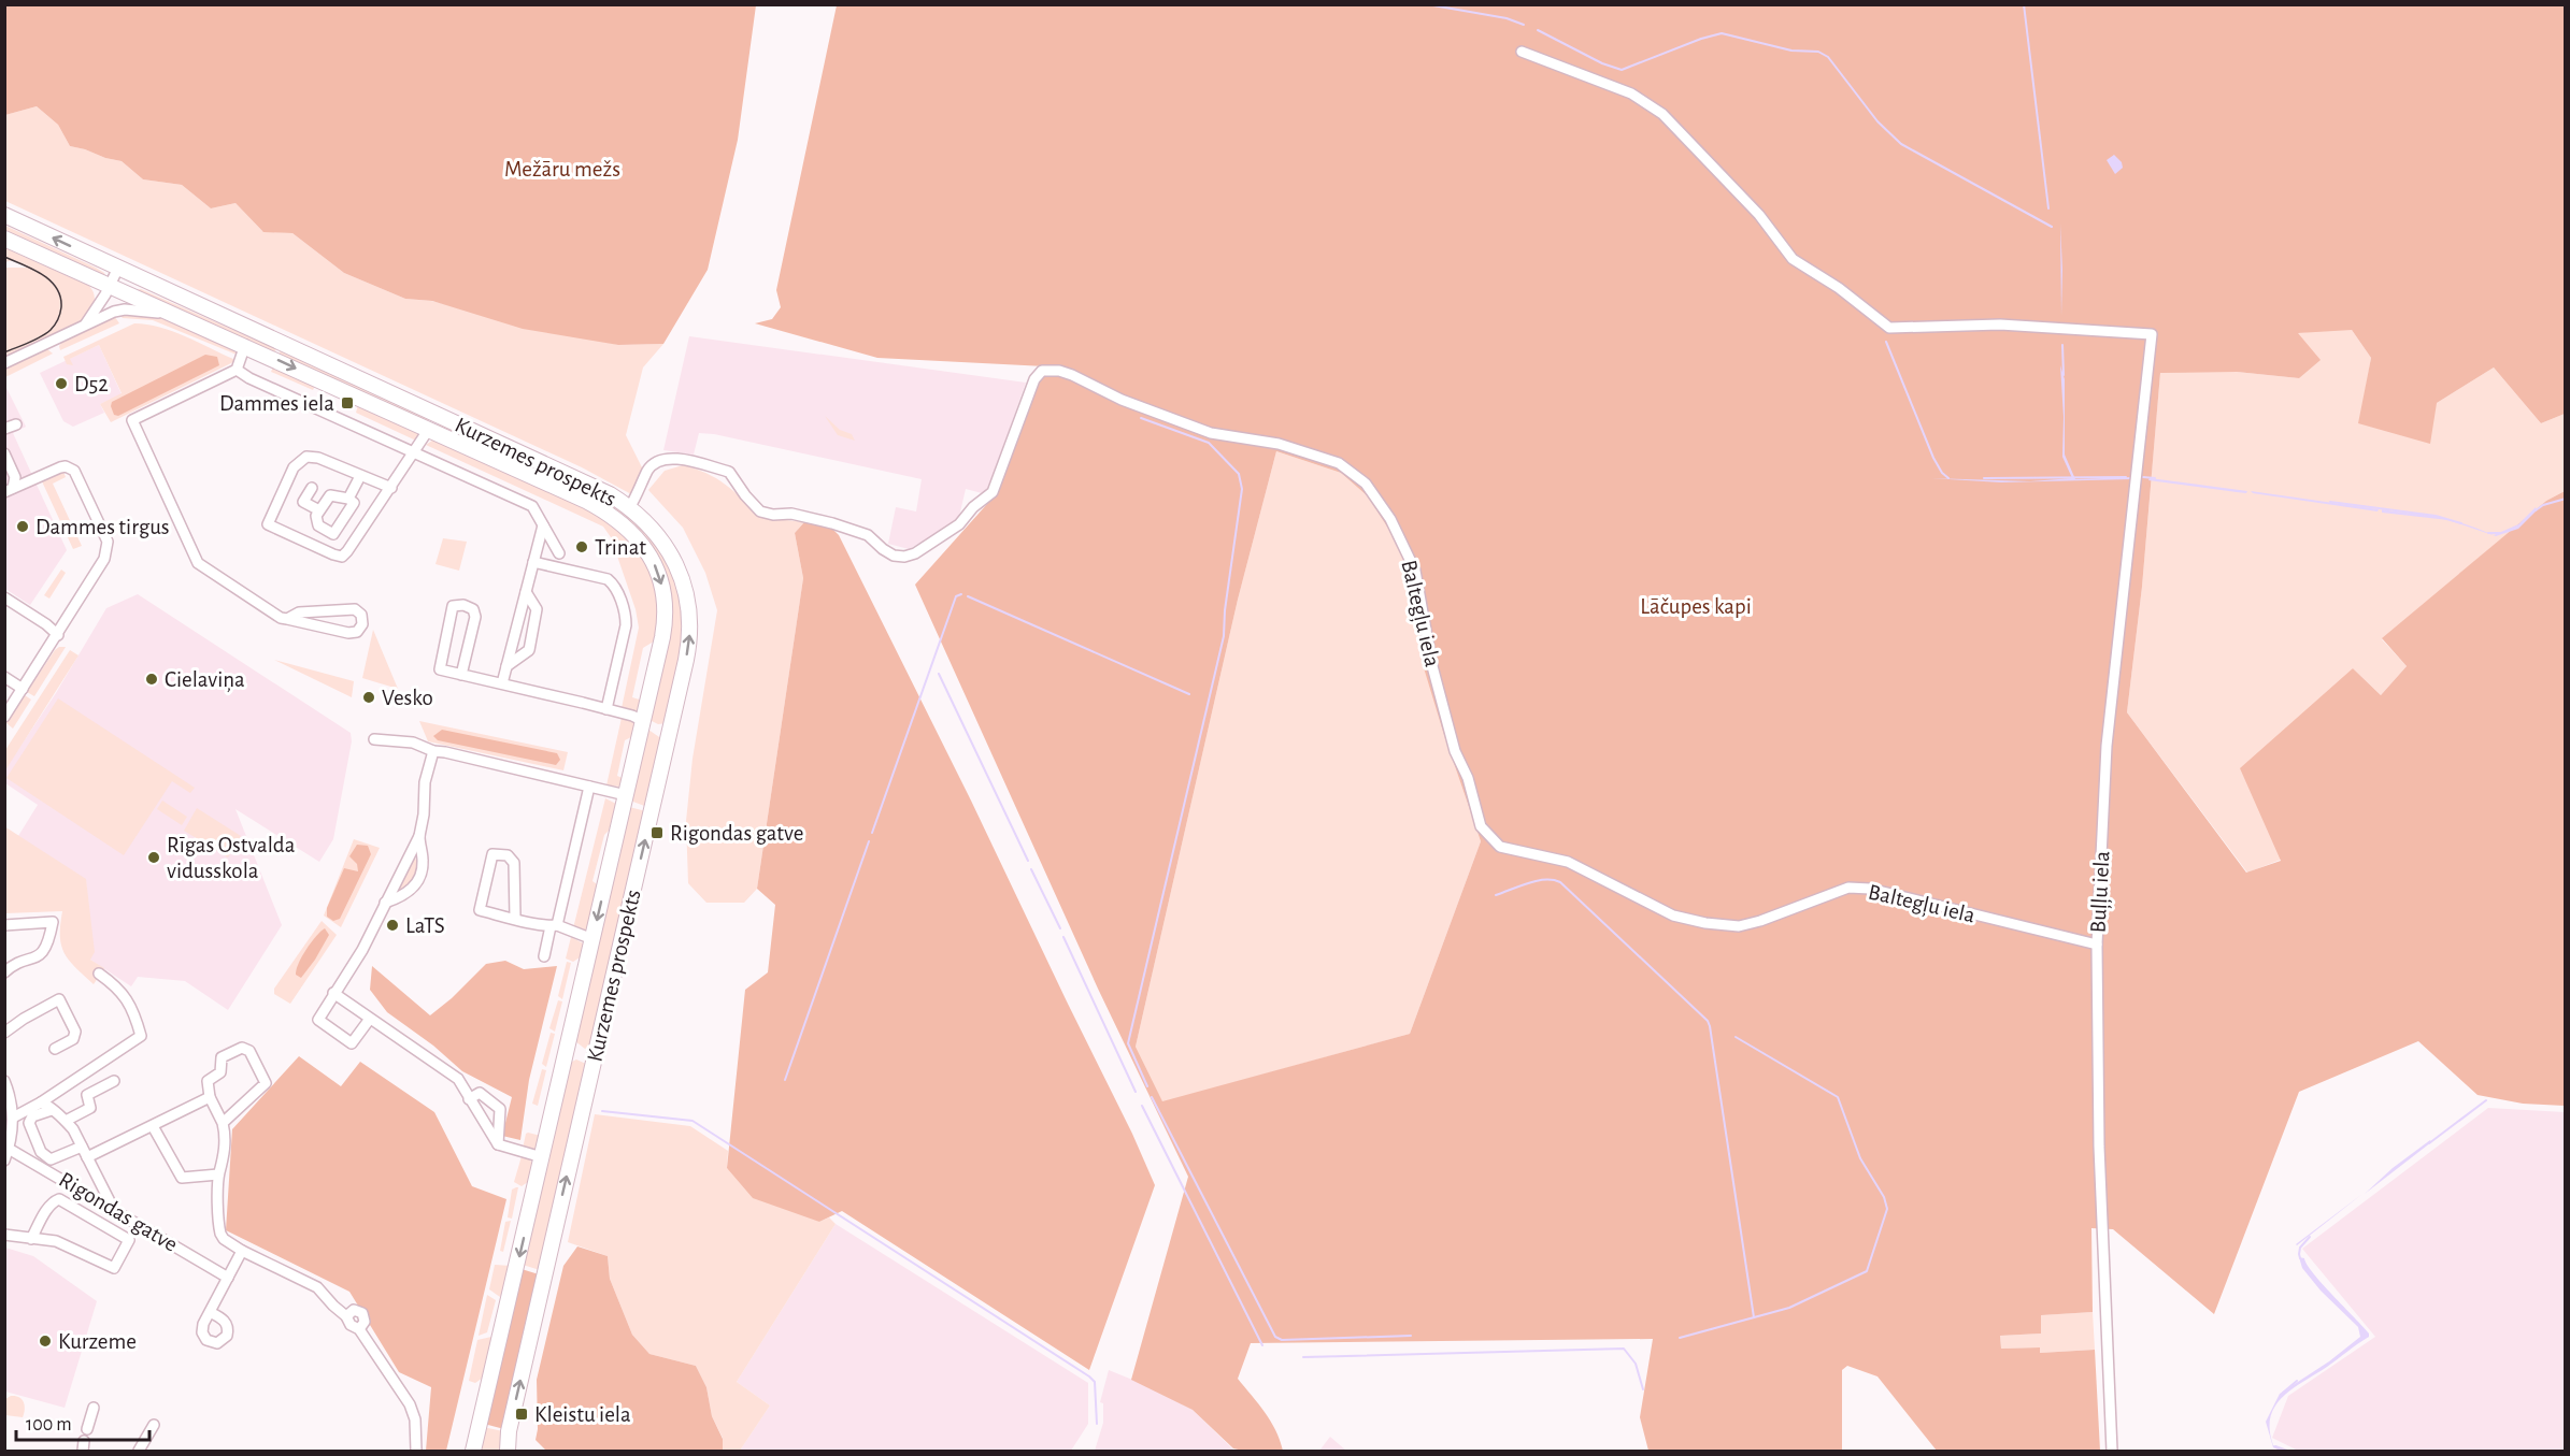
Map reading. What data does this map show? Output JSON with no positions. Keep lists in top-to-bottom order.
{
  "streets": {
    "main road": ["Kurzemes prospekts"],
    "street": ["Baltegļu iela", "Buļļu iela", "Rigondas gatve"]
  },
  "crossings": [
    ["Kurzemes prospekts", "Baltegļu iela"],
    ["Baltegļu iela", "Buļļu iela"]
  ],
  "parks": ["Mežāru mežs", "Lāčupes kapi"],
  "places": {
    "other": [
      "D52",
      "Dammes tirgus",
      "Trinat",
      "Cielaviņa",
      "Vesko",
      "Rīgas Ostvalda vidusskola",
      "LaTS",
      "Kurzeme"
    ],
    "transit": ["Dammes iela", "Rigondas gatve", "Kleistu iela"]
  },
  "scale_bar": "100 m"
}
